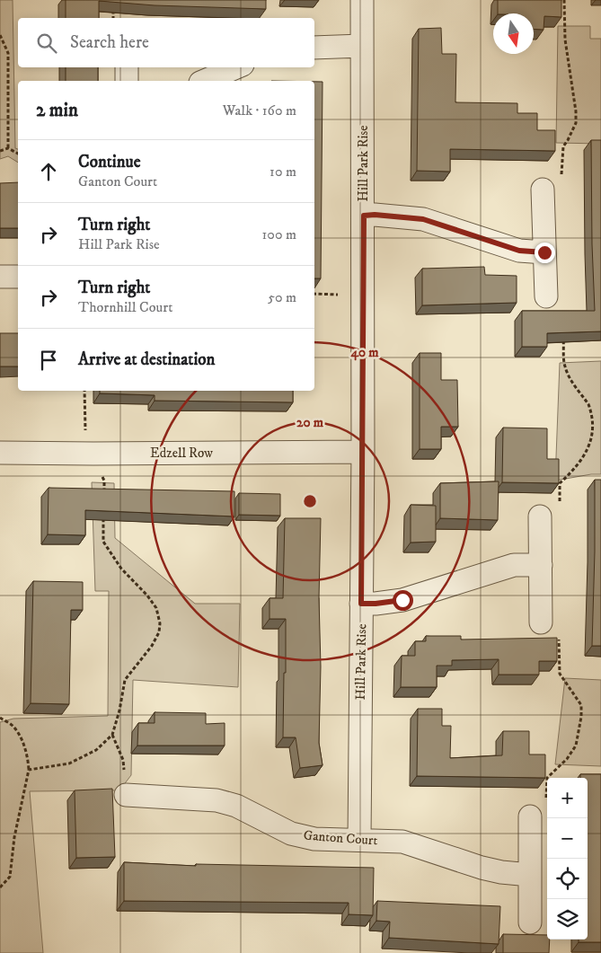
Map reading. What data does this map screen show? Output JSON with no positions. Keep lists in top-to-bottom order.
{
  "streets": {
    "street": ["Hill Park Rise", "Edzell Row", "Ganton Court"]
  },
  "crossings": [
    ["Hill Park Rise", "Edzell Row"],
    ["Hill Park Rise", "Ganton Court"]
  ],
  "north": "bottom",
  "page": {
    "search": "Search here",
    "heading": ["2 min", "Walk · 160 m"],
    "list": [
      ["Continue", "Ganton Court", "10 m"],
      ["Turn right", "Hill Park Rise", "100 m"],
      ["Turn right", "Thornhill Court", "50 m"],
      "Arrive at destination"
    ],
    "map_buttons": ["+", "−"]
  },
  "rings": ["40 m", "20 m"]
}
